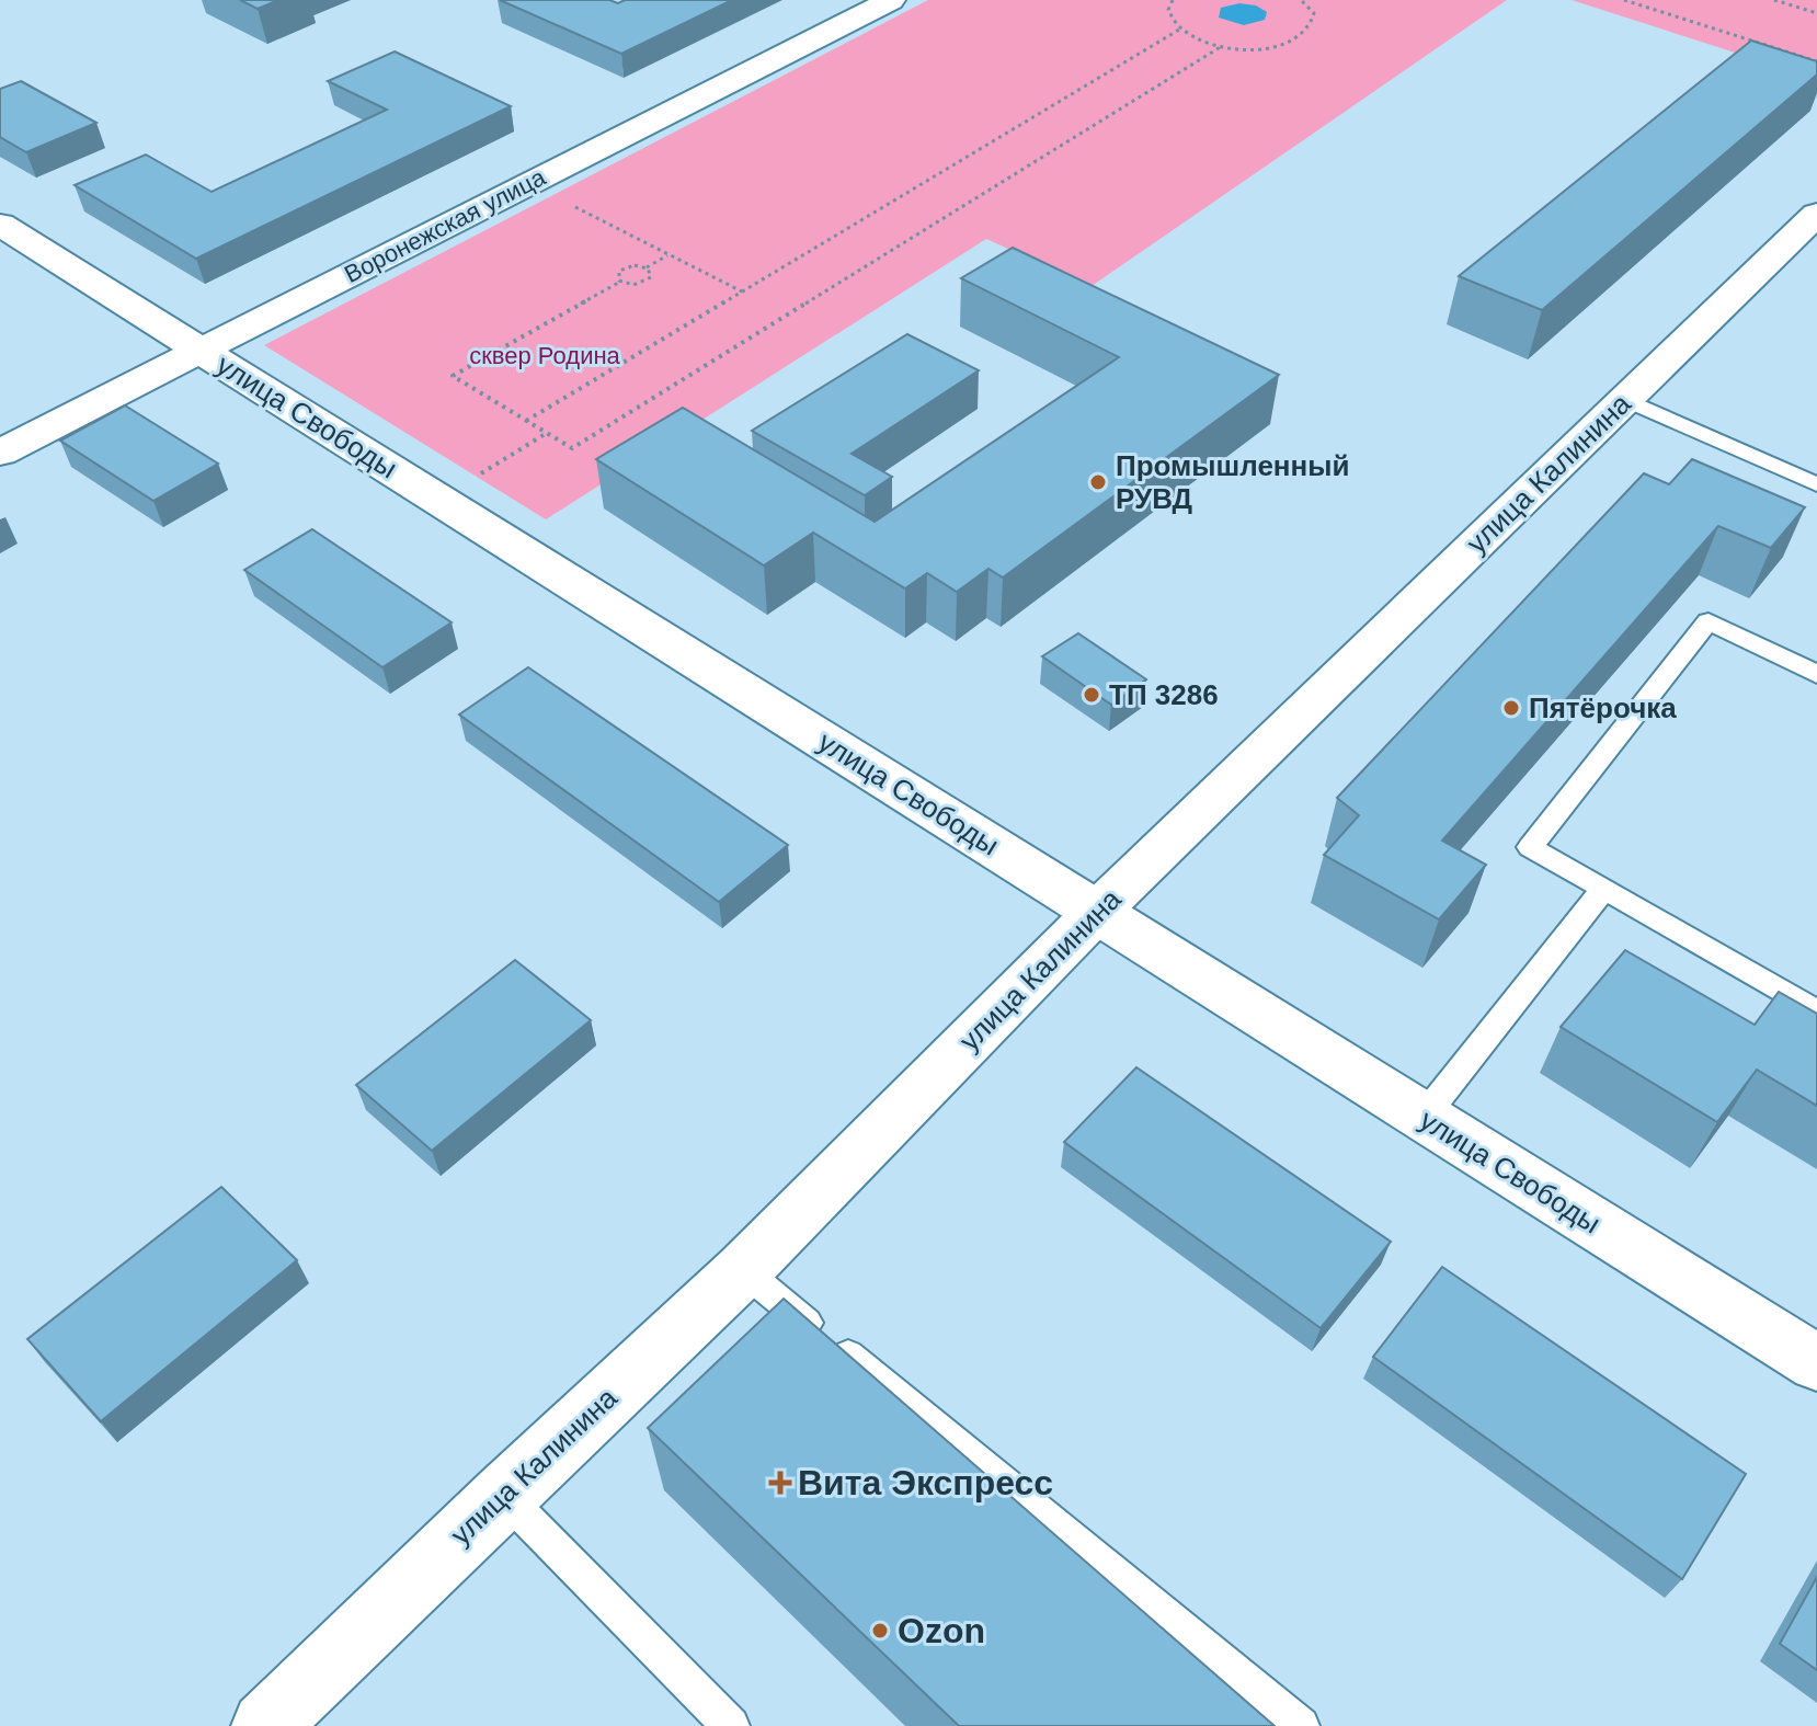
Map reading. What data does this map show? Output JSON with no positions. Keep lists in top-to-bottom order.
{
  "streets": {
    "street": ["Воронежская улица", "улица Свободы", "улица Калинина"]
  },
  "crossings": [
    ["Воронежская улица", "улица Свободы"],
    ["улица Свободы", "улица Калинина"]
  ],
  "parks": ["сквер Родина"],
  "places": {
    "other": [
      "Промышленный РУВД",
      "ТП 3286",
      "Пятёрочка",
      "Ozon"
    ],
    "health": ["Вита Экспресс"]
  }
}
